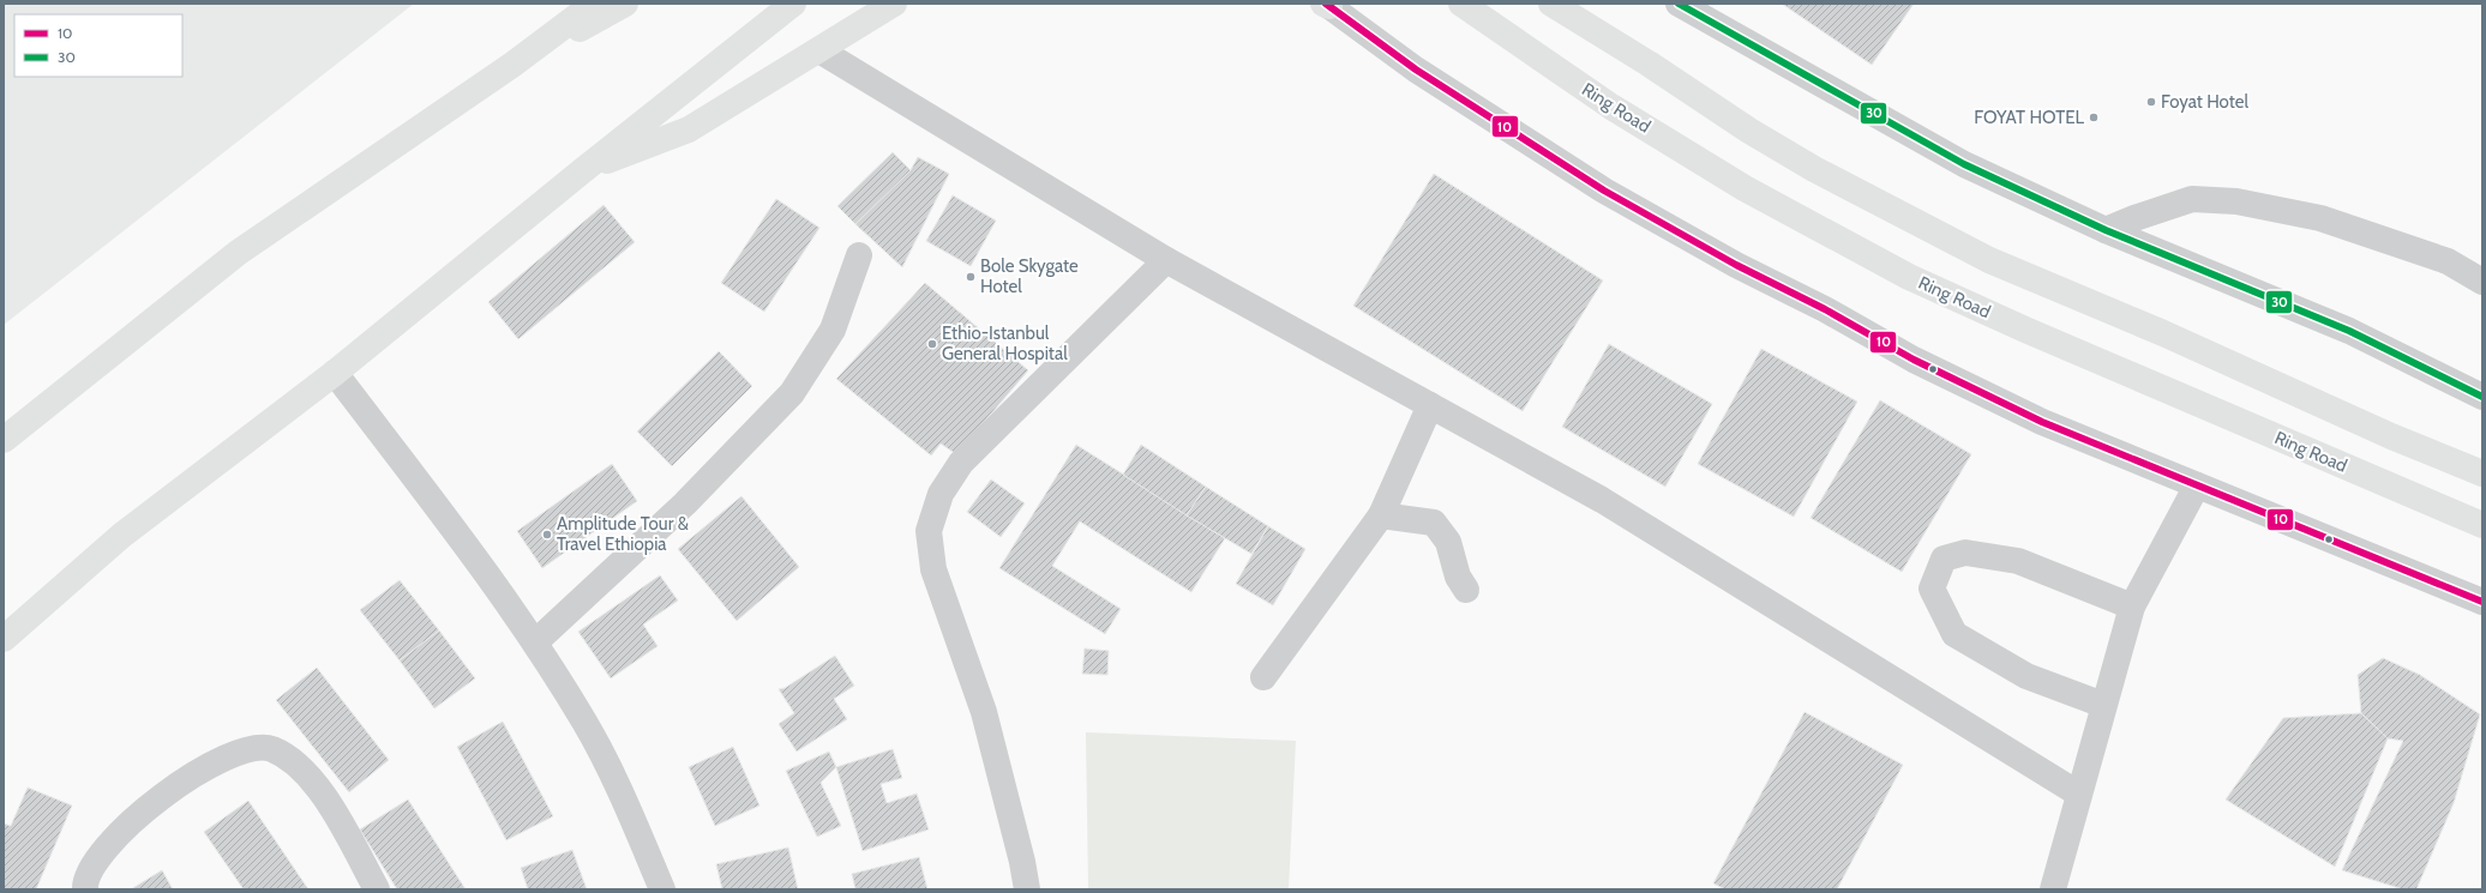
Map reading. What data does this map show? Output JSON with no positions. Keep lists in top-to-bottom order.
{
  "streets": {
    "main road": ["Ring Road"]
  },
  "places": [
    "Foyat Hotel",
    "FOYAT HOTEL",
    "Bole Skygate Hotel",
    "Ethio-Istanbul General Hospital",
    "Amplitude Tour & Travel Ethiopia"
  ],
  "lines": ["transit line 10", "transit line 30"],
  "legend": ["10", "30"]
}
